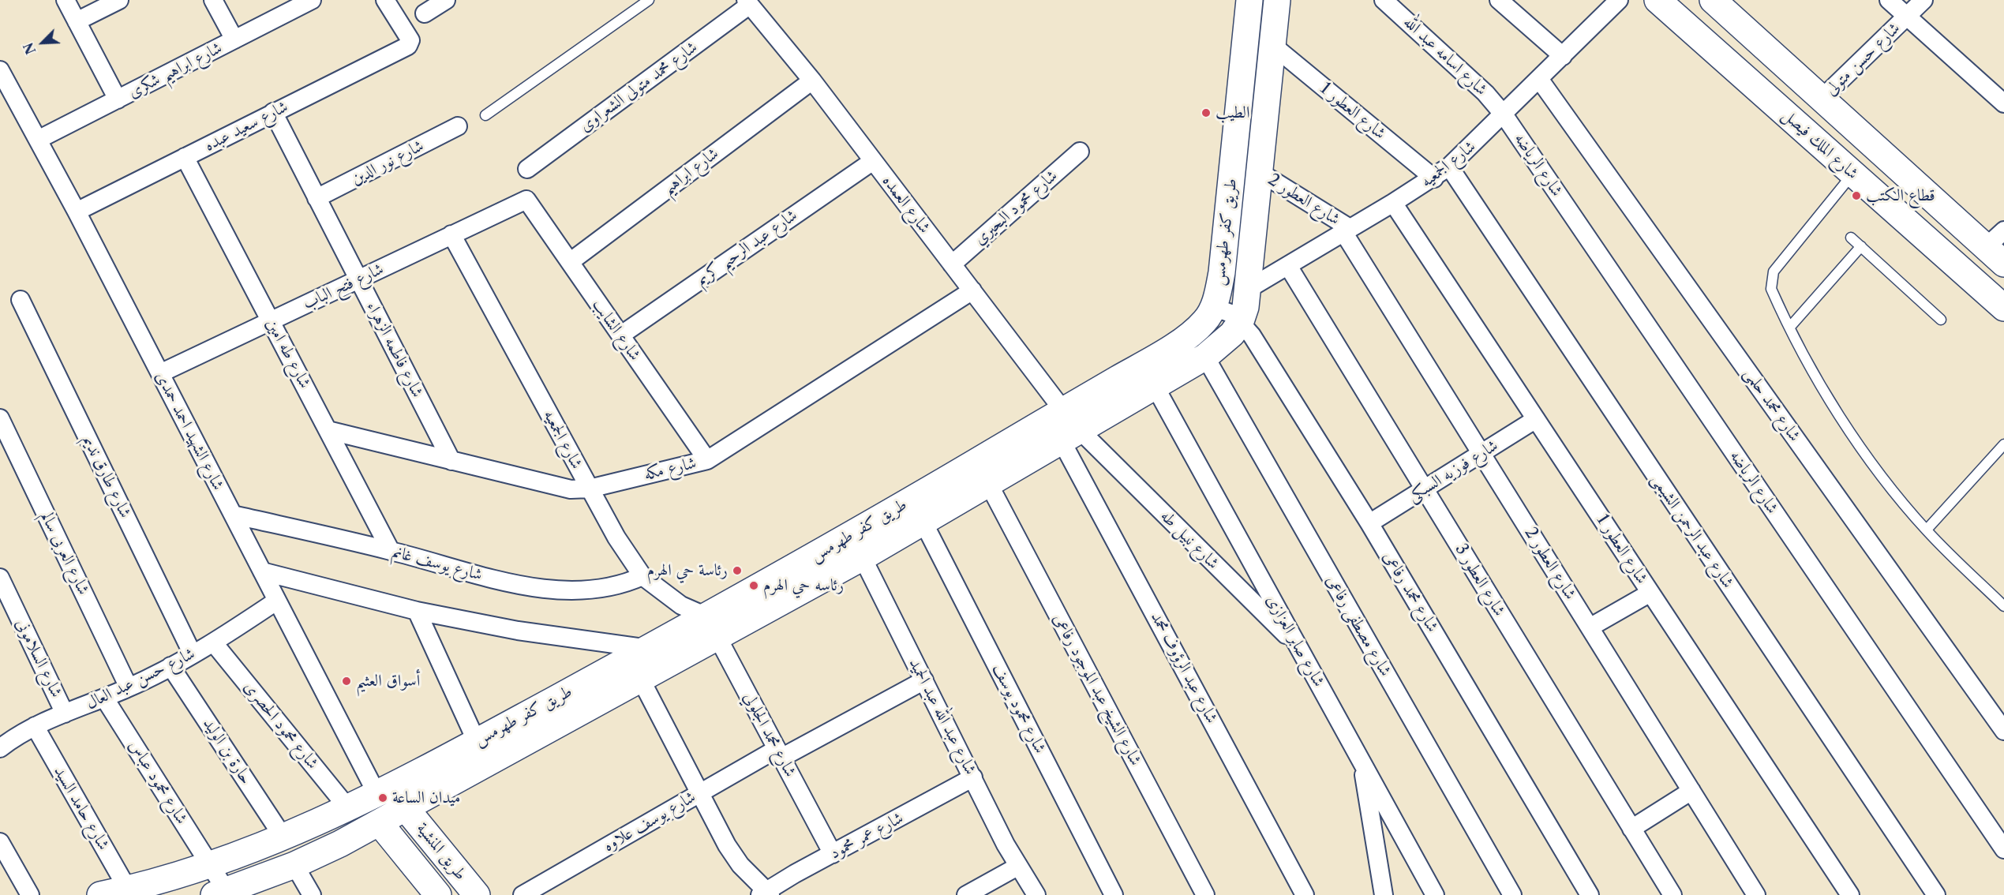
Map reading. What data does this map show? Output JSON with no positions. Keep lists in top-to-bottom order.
{
  "streets": {
    "street": [
      "شارع اسامه عبد الله",
      "شارع حسن متولى",
      "شارع ابراهيم شكرى",
      "شارع محمد متولى الشعراوى",
      "شارع العطور 1",
      "شارع سعيد عبده",
      "شارع الملك فيصل",
      "شارع نور الدين",
      "شارع الجمعيه",
      "شارع الرياضه",
      "شارع ابراهيم",
      "شارع العطور 2",
      "شارع العمده",
      "شارع محمود البحيري",
      "طريق كفر طهرمس",
      "شارع عبد الرحيم كريم",
      "شارع فتح الباب",
      "شارع الشايب",
      "شارع فاطمه الزهراء",
      "شارع طه امين",
      "شارع محمد حلمى",
      "شارع الشهيد احمد حمدى",
      "شارع مكه",
      "شارع فوزيه السبكى",
      "شارع طارق نديم",
      "شارع عبد الرحمن الشيمى",
      "شارع نبيل طه",
      "شارع العربى سالم",
      "شارع يوسف غانم",
      "شارع العطور 3",
      "شارع محمد رفاعى",
      "شارع مصطفى رفاعى",
      "شارع صابر العزازى",
      "شارع السلامونى",
      "شارع عبد الرؤوف محمد",
      "شارع حسن عبد العال",
      "شارع الشيخ عبد الموجود رفاعى",
      "شارع محمود يوسف",
      "شارع عبد الله عبد الحميد",
      "شارع محمود الحصرى",
      "شارع محمد الجلولي",
      "حارة بن الوليد",
      "شارع محمود عباس",
      "شارع حامد السيد",
      "شارع يوسف علاوه",
      "شارع عمر محمود",
      "طريق المنشية"
    ]
  },
  "crossings": [
    ["شارع اسامه عبد الله", "شارع الجمعيه"],
    ["شارع اسامه عبد الله", "شارع الرياضه"],
    ["شارع ابراهيم شكرى", "شارع الشهيد احمد حمدى"],
    ["شارع محمد متولى الشعراوى", "شارع العمده"],
    ["شارع العطور 1", "شارع الجمعيه"],
    ["شارع العطور 1", "طريق كفر طهرمس"],
    ["شارع العطور 1", "شارع فوزيه السبكى"],
    ["شارع سعيد عبده", "شارع فاطمه الزهراء"],
    ["شارع سعيد عبده", "شارع طه امين"],
    ["شارع سعيد عبده", "شارع الشهيد احمد حمدى"],
    ["شارع نور الدين", "شارع فاطمه الزهراء"],
    ["شارع الجمعيه", "شارع الرياضه"],
    ["شارع الجمعيه", "شارع العطور 2"],
    ["شارع الجمعيه", "طريق كفر طهرمس"],
    ["شارع الجمعيه", "شارع فتح الباب"],
    ["شارع الجمعيه", "شارع محمد حلمى"],
    ["شارع الجمعيه", "شارع مكه"],
    ["شارع الجمعيه", "شارع عبد الرحمن الشيمى"],
    ["شارع الجمعيه", "شارع يوسف غانم"],
    ["شارع الجمعيه", "شارع العطور 3"],
    ["شارع الجمعيه", "شارع محمد الجلولي"],
    ["شارع ابراهيم", "شارع العمده"],
    ["شارع ابراهيم", "شارع الشايب"],
    ["شارع العطور 2", "طريق كفر طهرمس"],
    ["شارع العطور 2", "شارع فوزيه السبكى"],
    ["شارع العمده", "شارع محمود البحيري"],
    ["شارع العمده", "طريق كفر طهرمس"],
    ["شارع العمده", "شارع عبد الرحيم كريم"],
    ["شارع العمده", "شارع مكه"],
    ["طريق كفر طهرمس", "شارع الشهيد احمد حمدى"],
    ["طريق كفر طهرمس", "شارع نبيل طه"],
    ["طريق كفر طهرمس", "شارع محمد رفاعى"],
    ["طريق كفر طهرمس", "شارع مصطفى رفاعى"],
    ["طريق كفر طهرمس", "شارع صابر العزازى"],
    ["طريق كفر طهرمس", "شارع عبد الرؤوف محمد"],
    ["طريق كفر طهرمس", "شارع الشيخ عبد الموجود رفاعى"],
    ["طريق كفر طهرمس", "شارع محمود يوسف"],
    ["طريق كفر طهرمس", "شارع عبد الله عبد الحميد"],
    ["طريق كفر طهرمس", "شارع محمود الحصرى"],
    ["طريق كفر طهرمس", "شارع محمد الجلولي"],
    ["طريق كفر طهرمس", "حارة بن الوليد"],
    ["طريق كفر طهرمس", "شارع محمود عباس"],
    ["طريق كفر طهرمس", "شارع حامد السيد"],
    ["طريق كفر طهرمس", "طريق المنشية"],
    ["شارع عبد الرحيم كريم", "شارع الشايب"],
    ["شارع فتح الباب", "شارع الشايب"],
    ["شارع فتح الباب", "شارع فاطمه الزهراء"],
    ["شارع فتح الباب", "شارع طه امين"],
    ["شارع فتح الباب", "شارع الشهيد احمد حمدى"],
    ["شارع الشايب", "شارع مكه"],
    ["شارع فاطمه الزهراء", "شارع مكه"],
    ["شارع طه امين", "شارع مكه"],
    ["شارع طه امين", "شارع يوسف غانم"],
    ["شارع الشهيد احمد حمدى", "شارع يوسف غانم"],
    ["شارع الشهيد احمد حمدى", "شارع حسن عبد العال"],
    ["شارع فوزيه السبكى", "شارع العطور 3"],
    ["شارع فوزيه السبكى", "شارع محمد رفاعى"],
    ["شارع طارق نديم", "شارع حسن عبد العال"],
    ["شارع نبيل طه", "شارع صابر العزازى"],
    ["شارع نبيل طه", "شارع عبد الرؤوف محمد"],
    ["شارع العربى سالم", "شارع حسن عبد العال"],
    ["شارع السلامونى", "شارع حسن عبد العال"],
    ["شارع حسن عبد العال", "شارع محمود الحصرى"],
    ["شارع حسن عبد العال", "حارة بن الوليد"],
    ["شارع حسن عبد العال", "شارع محمود عباس"],
    ["شارع حسن عبد العال", "شارع حامد السيد"],
    ["شارع عبد الله عبد الحميد", "شارع يوسف علاوه"],
    ["شارع عبد الله عبد الحميد", "شارع عمر محمود"],
    ["شارع محمد الجلولي", "شارع يوسف علاوه"],
    ["شارع محمد الجلولي", "شارع عمر محمود"]
  ],
  "places": [
    "الطيب",
    "قطاع الكتب",
    "رئاسة حي الهرم",
    "رئاسه حي الهرم",
    "أسواق العثيم",
    "ميدان الساعة"
  ],
  "north": "bottom left"
}
